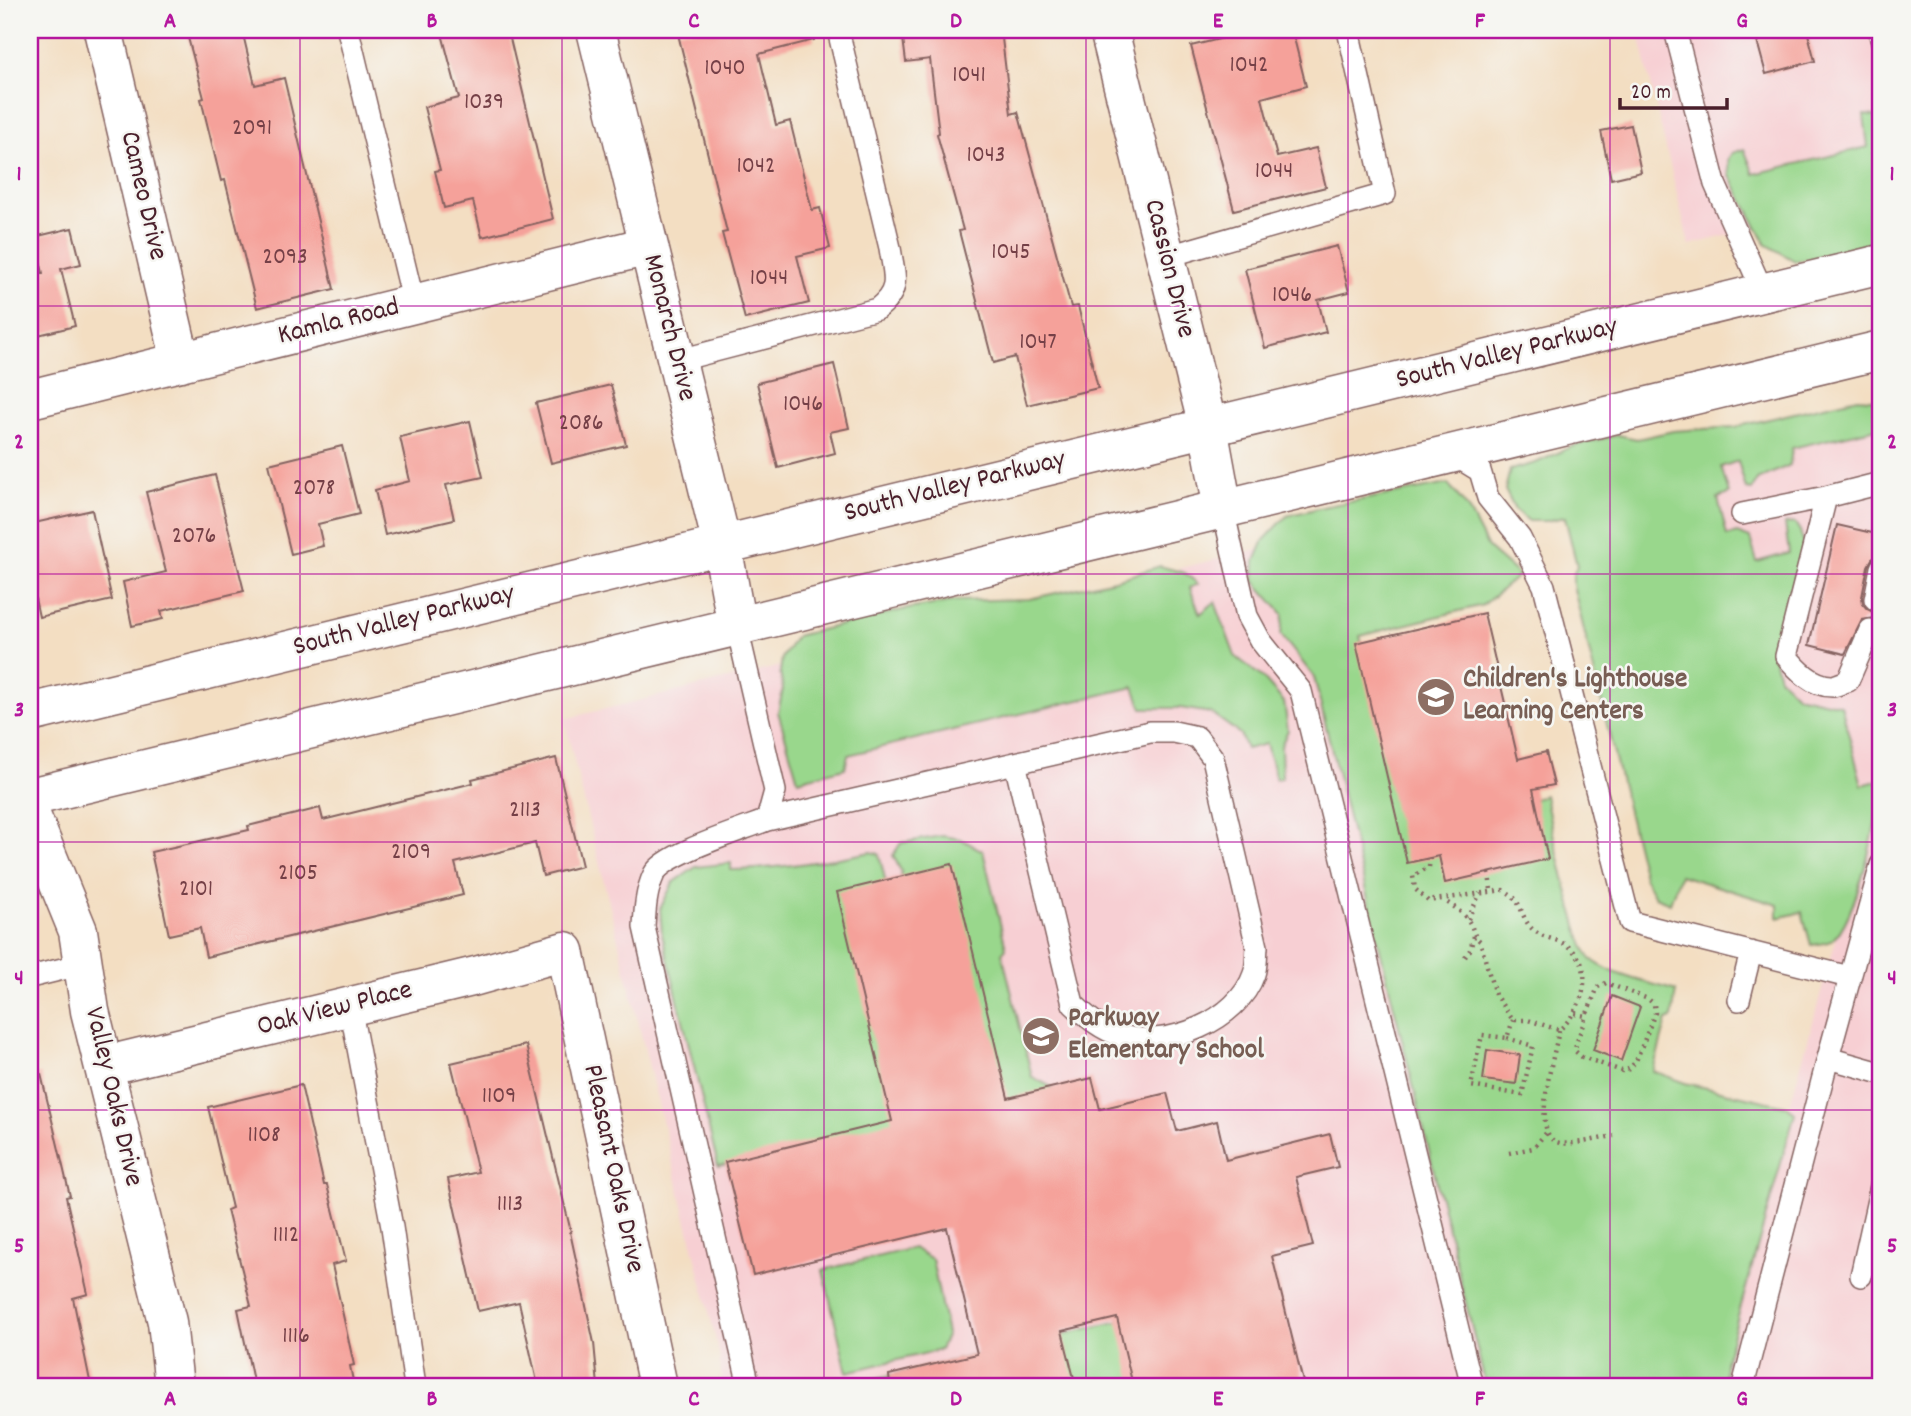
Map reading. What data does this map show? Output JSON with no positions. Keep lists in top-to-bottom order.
{
  "streets": {
    "main road": [
      "Cameo Drive",
      "Cassion Drive",
      "Kamla Road",
      "Monarch Drive",
      "South Valley Parkway",
      "Oak View Place",
      "Valley Oaks Drive",
      "Pleasant Oaks Drive"
    ]
  },
  "crossings": [
    ["Cameo Drive", "Kamla Road"],
    ["Cassion Drive", "South Valley Parkway"],
    ["Kamla Road", "Monarch Drive"],
    ["Monarch Drive", "South Valley Parkway"],
    ["Oak View Place", "Valley Oaks Drive"],
    ["Oak View Place", "Pleasant Oaks Drive"]
  ],
  "places": {
    "school or university": ["Children's Lighthouse Learning Centers", "Parkway Elementary School"]
  },
  "house_numbers": [
    "1042",
    "1040",
    "1041",
    "1039",
    "2091",
    "1043",
    "1042",
    "1044",
    "1045",
    "2093",
    "1044",
    "1046",
    "1047",
    "1046",
    "2086",
    "2078",
    "2076",
    "2113",
    "2109",
    "2105",
    "2101",
    "1109",
    "1108",
    "1113",
    "1112",
    "1116"
  ],
  "scale_bar": "20 m",
  "grid": {
    "columns": [
      "A",
      "B",
      "C",
      "D",
      "E",
      "F",
      "G"
    ],
    "rows": [
      "1",
      "2",
      "3",
      "4",
      "5"
    ]
  }
}
